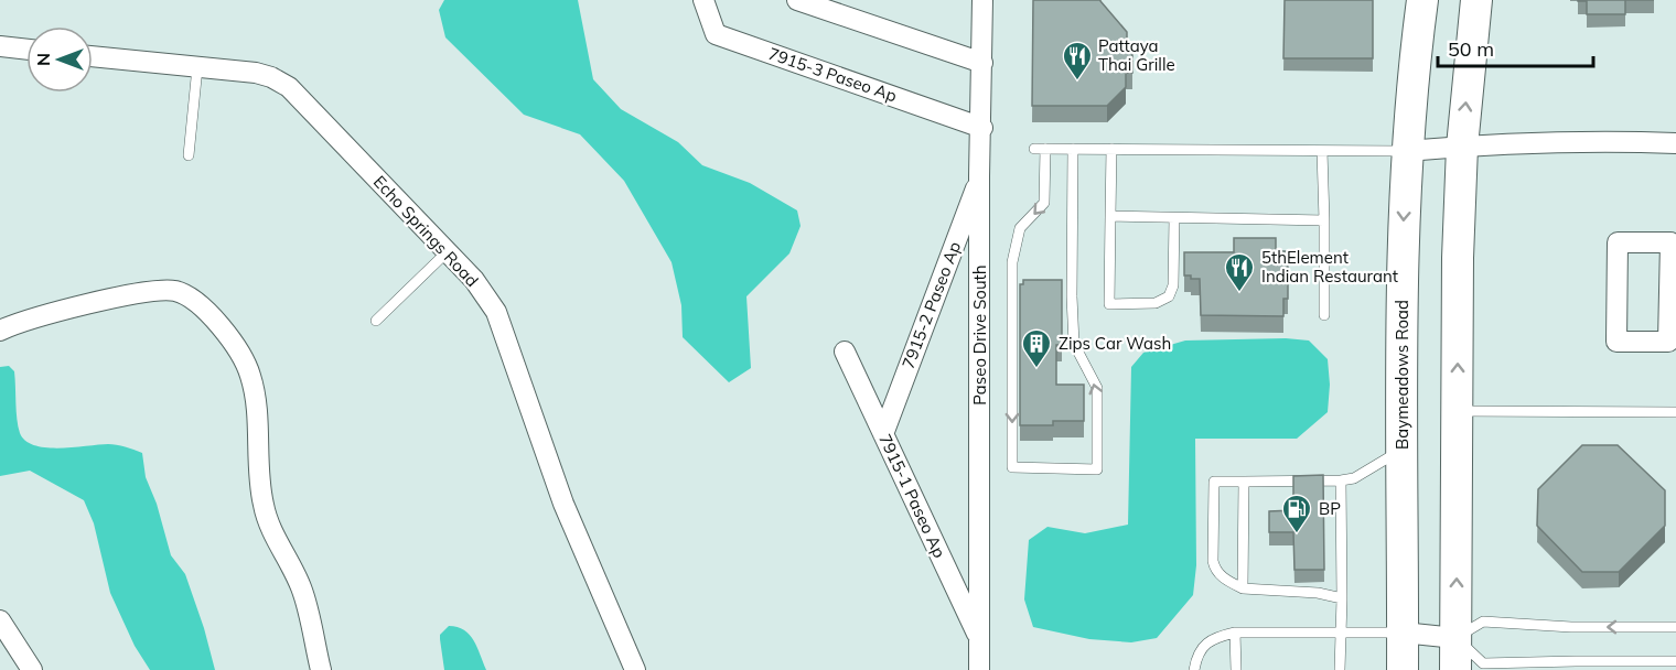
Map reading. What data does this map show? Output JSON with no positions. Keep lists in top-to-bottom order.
{
  "streets": {
    "main road": ["Baymeadows Road"],
    "street": [
      "7915-3 Paseo Ap",
      "Echo Springs Road",
      "7915-2 Paseo Ap",
      "Paseo Drive South",
      "7915-1 Paseo Ap"
    ]
  },
  "crossings": [
    ["7915-3 Paseo Ap", "Paseo Drive South"],
    ["7915-2 Paseo Ap", "Paseo Drive South"],
    ["7915-2 Paseo Ap", "7915-1 Paseo Ap"],
    ["Paseo Drive South", "7915-1 Paseo Ap"]
  ],
  "places": {
    "restaurant": ["Pattaya Thai Grille", "5thElement Indian Restaurant"],
    "building": ["Zips Car Wash"],
    "fuel station": ["BP"]
  },
  "scale_bar": "50 m",
  "north": "left"
}
